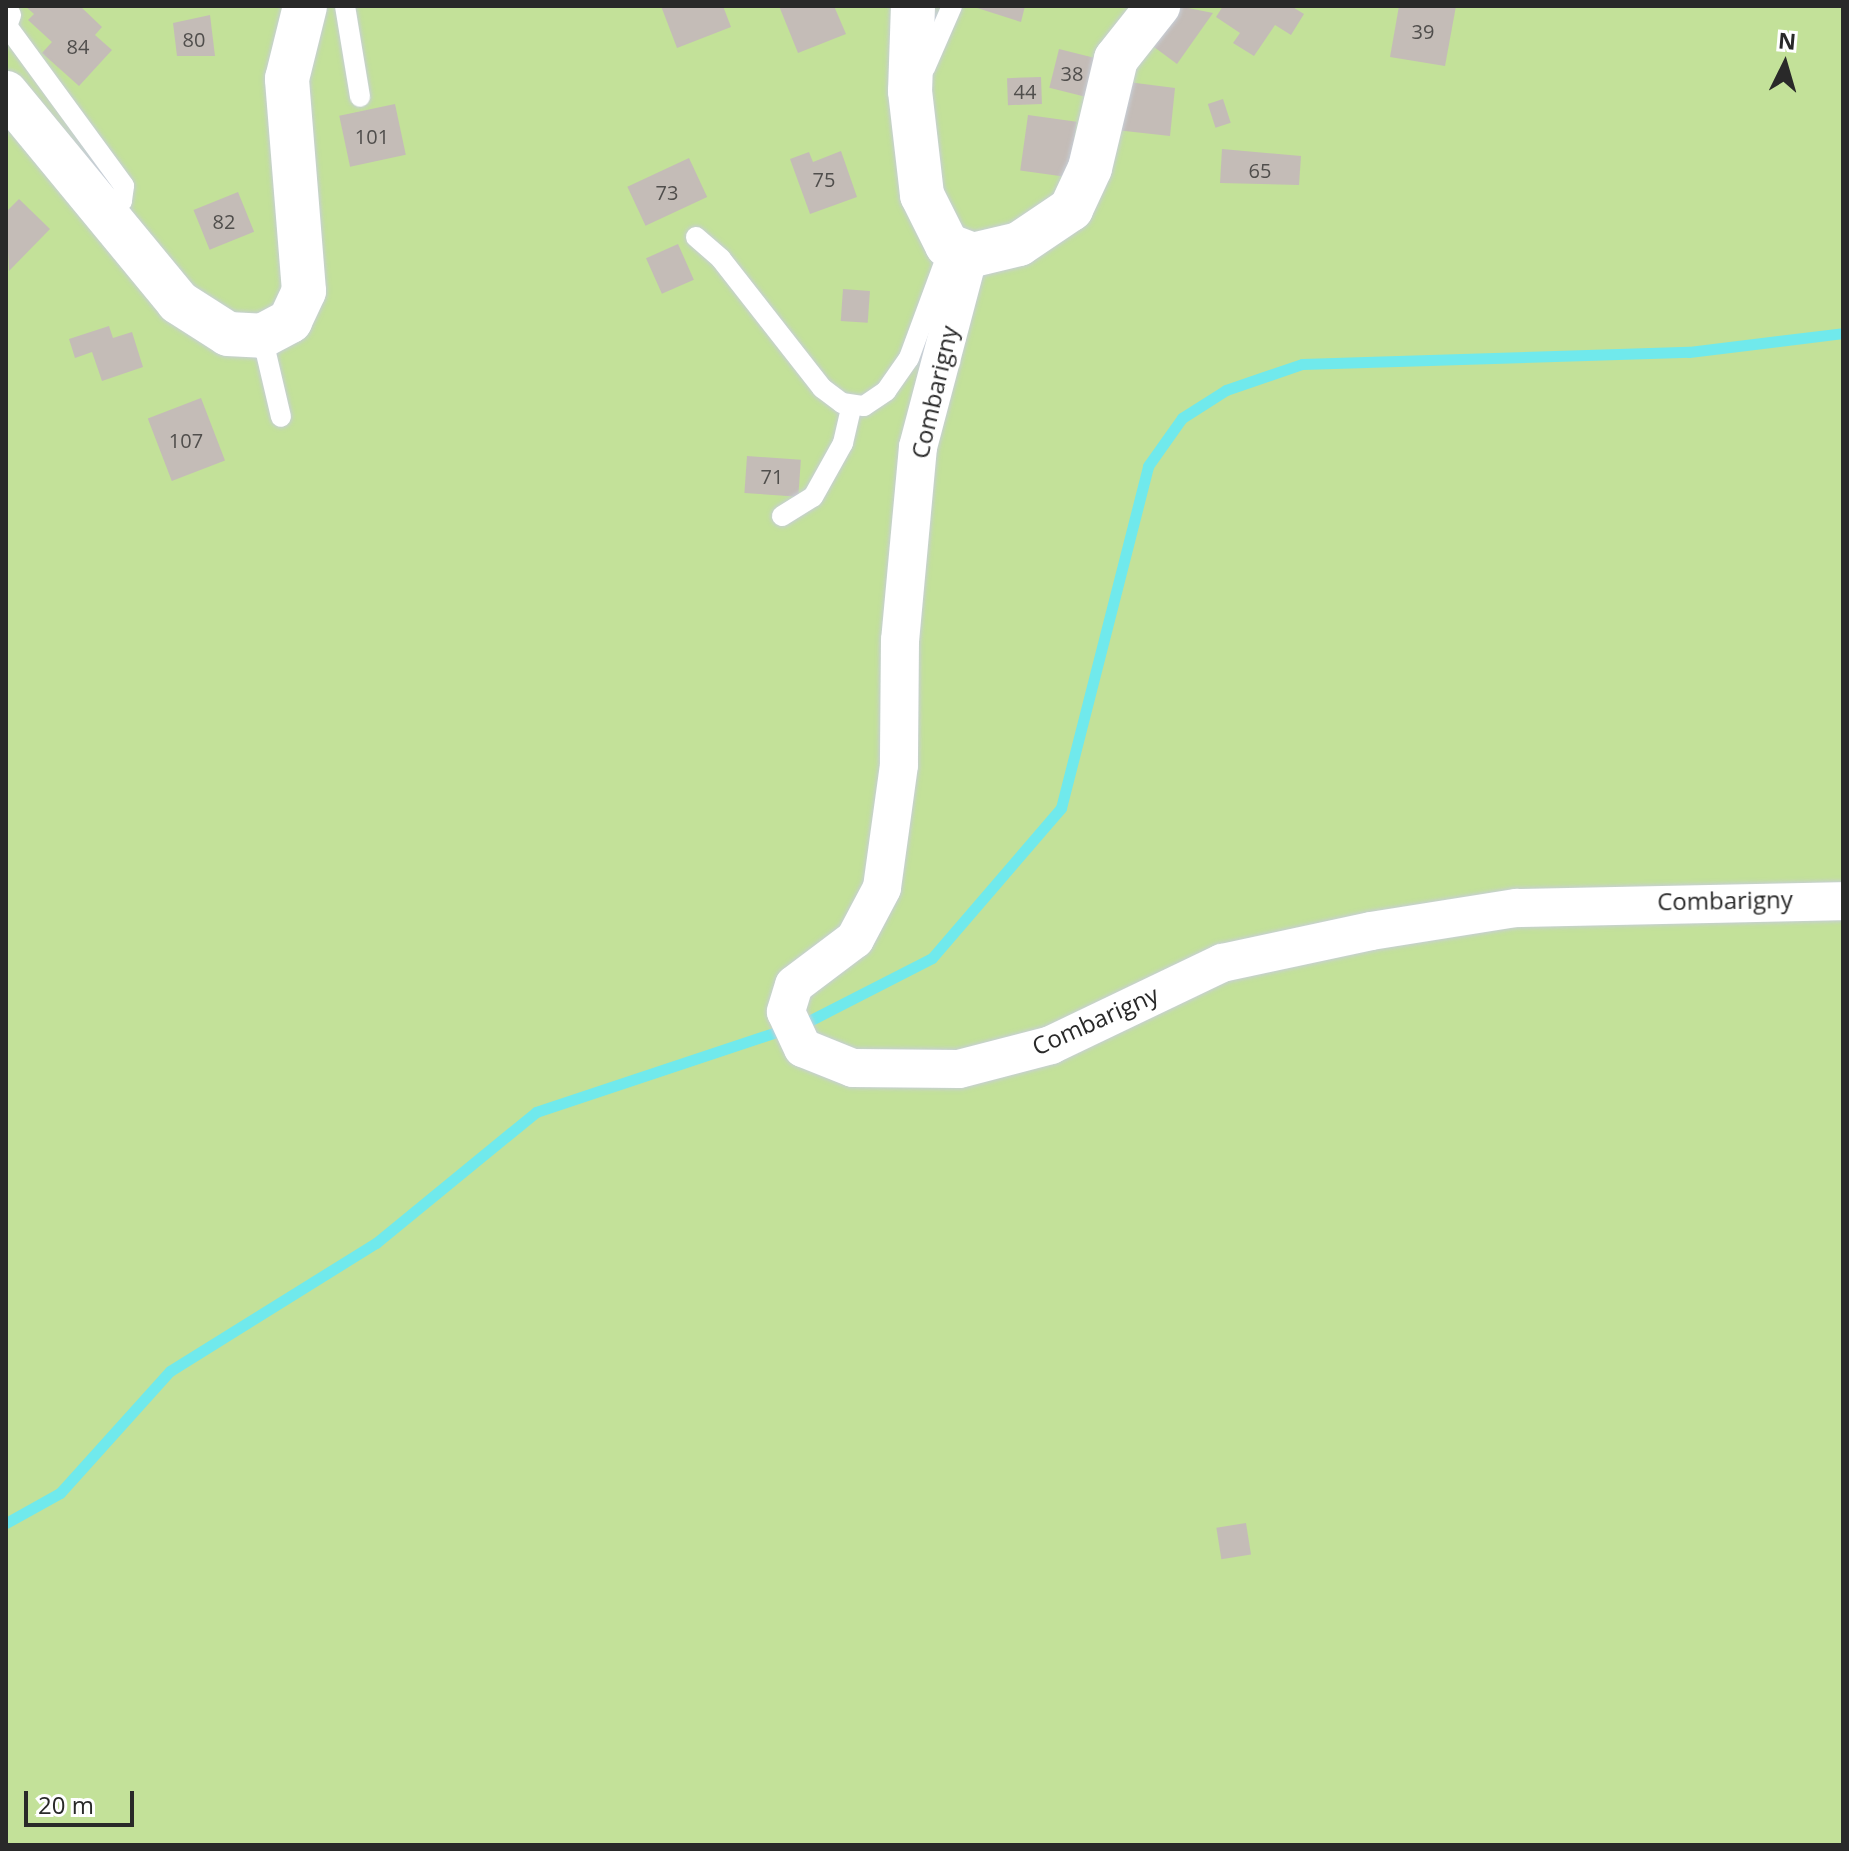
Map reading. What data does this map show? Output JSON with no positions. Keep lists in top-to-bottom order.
{
  "streets": {
    "street": ["Combarigny"]
  },
  "house_numbers": [
    "39",
    "80",
    "84",
    "38",
    "44",
    "101",
    "65",
    "75",
    "73",
    "82",
    "107",
    "71"
  ],
  "scale_bar": "20 m",
  "north": "top"
}
